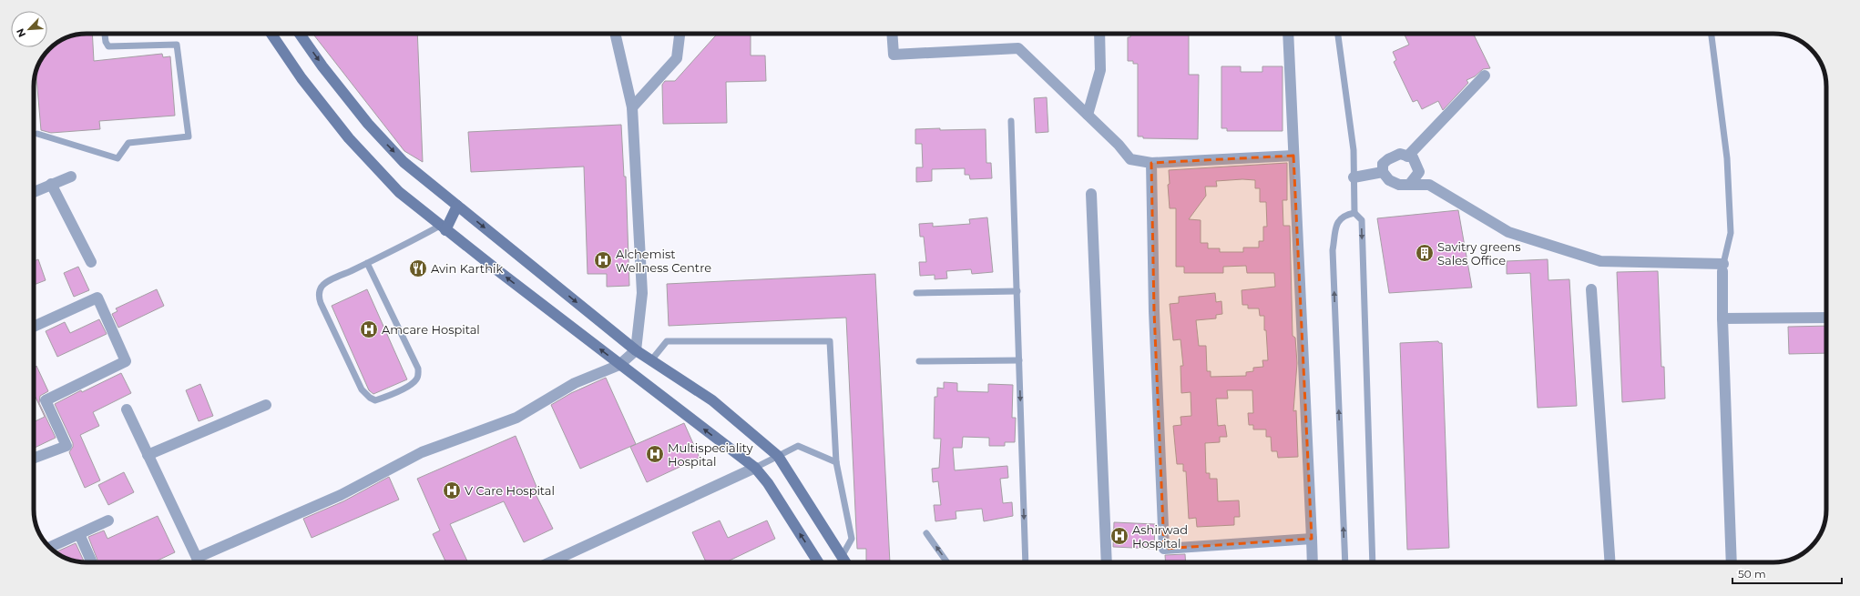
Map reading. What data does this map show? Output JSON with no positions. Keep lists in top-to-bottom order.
{
  "places": {
    "building": ["Savitry greens Sales Office"],
    "hospital": [
      "Alchemist Wellness Centre",
      "Amcare Hospital",
      "Multispeciality Hospital",
      "V Care Hospital",
      "Ashirwad Hospital"
    ],
    "restaurant": ["Avin Karthik"]
  },
  "scale_bar": "50 m",
  "north": "bottom left"
}
